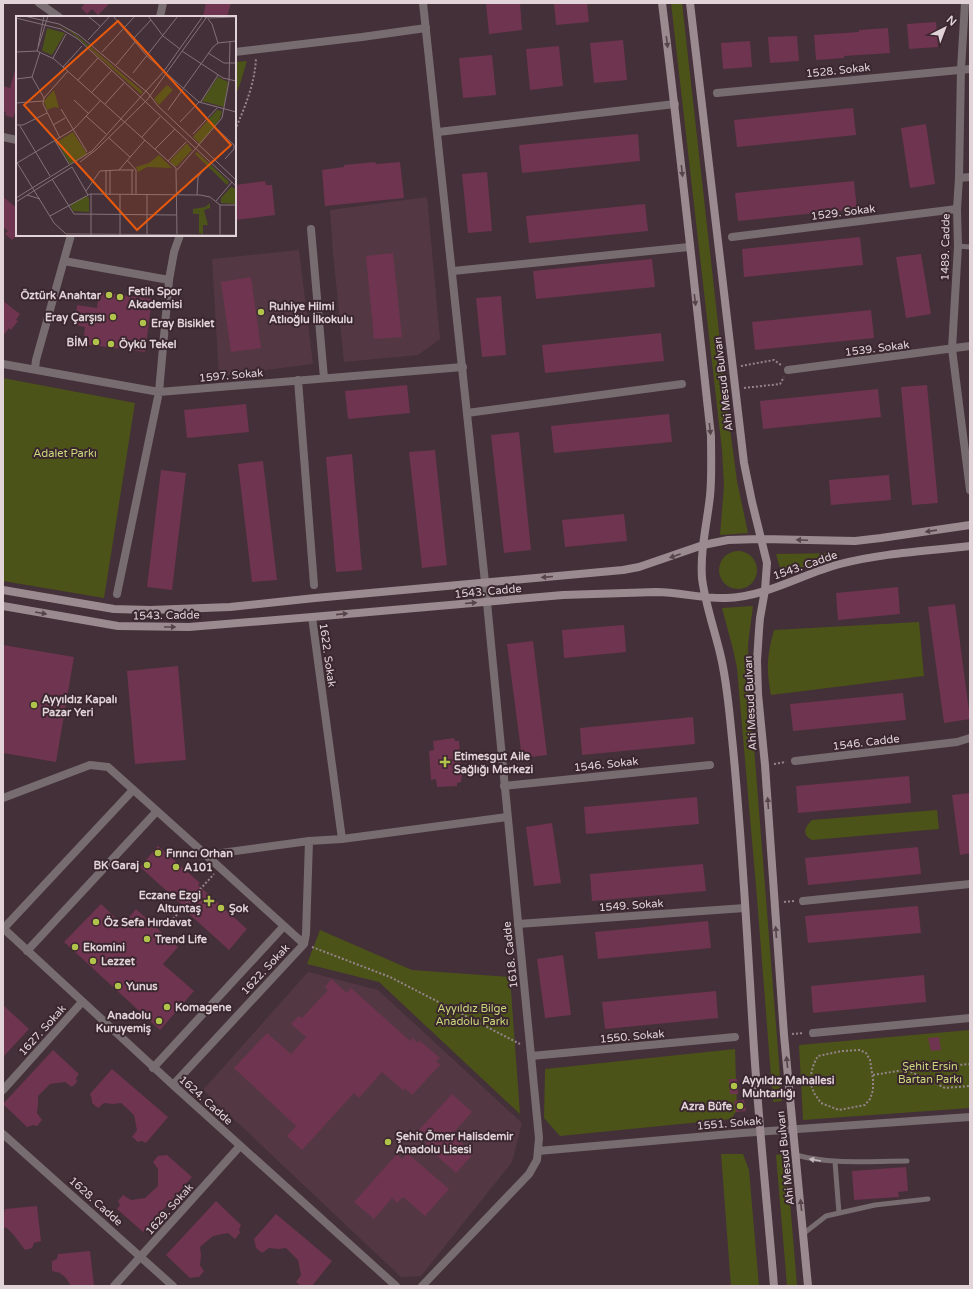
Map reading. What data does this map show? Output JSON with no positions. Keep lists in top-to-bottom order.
{
  "streets": {
    "main road": ["Ahi Mesud Bulvarı", "1543. Cadde"],
    "street": [
      "1528. Sokak",
      "1529. Sokak",
      "1489. Cadde",
      "1539. Sokak",
      "1597. Sokak",
      "1622. Sokak",
      "1546. Cadde",
      "1546. Sokak",
      "1549. Sokak",
      "1618. Cadde",
      "1627. Sokak",
      "1550. Sokak",
      "1624. Cadde",
      "1551. Sokak",
      "1628. Cadde",
      "1629. Sokak"
    ]
  },
  "crossings": [
    ["1528. Sokak", "1489. Cadde"],
    ["1529. Sokak", "1489. Cadde"],
    ["1489. Cadde", "1539. Sokak"],
    ["1597. Sokak", "1618. Cadde"],
    ["Ahi Mesud Bulvarı", "1543. Cadde"],
    ["Ahi Mesud Bulvarı", "1549. Sokak"],
    ["Ahi Mesud Bulvarı", "1551. Sokak"],
    ["1543. Cadde", "1622. Sokak"],
    ["1543. Cadde", "1618. Cadde"],
    ["1622. Sokak", "1624. Cadde"],
    ["1546. Sokak", "1618. Cadde"],
    ["1549. Sokak", "1618. Cadde"],
    ["1618. Cadde", "1550. Sokak"],
    ["1618. Cadde", "1551. Sokak"],
    ["1627. Sokak", "1624. Cadde"],
    ["1624. Cadde", "1629. Sokak"],
    ["1628. Cadde", "1629. Sokak"]
  ],
  "parks": ["Adalet Parkı", "Ayyıldız Bilge Anadolu Parkı", "Şehit Ersin Bartan Parkı"],
  "places": {
    "other": [
      "Öztürk Anahtar",
      "Fetih Spor Akademisi",
      "Ruhiye Hilmi Atlıoğlu İlkokulu",
      "Eray Çarşısı",
      "Eray Bisiklet",
      "BİM",
      "Öykü Tekel",
      "Ayyıldız Kapalı Pazar Yeri",
      "Fırıncı Orhan",
      "BK Garaj",
      "A101",
      "Şok",
      "Öz Sefa Hırdavat",
      "Trend Life",
      "Ekomini",
      "Lezzet",
      "Yunus",
      "Komagene",
      "Anadolu Kuruyemiş",
      "Ayyıldız Mahallesi Muhtarlığı",
      "Azra Büfe",
      "Şehit Ömer Halisdemir Anadolu Lisesi"
    ],
    "health": ["Etimesgut Aile Sağlığı Merkezi", "Eczane Ezgi Altuntaş"]
  },
  "north": "top right"
}
